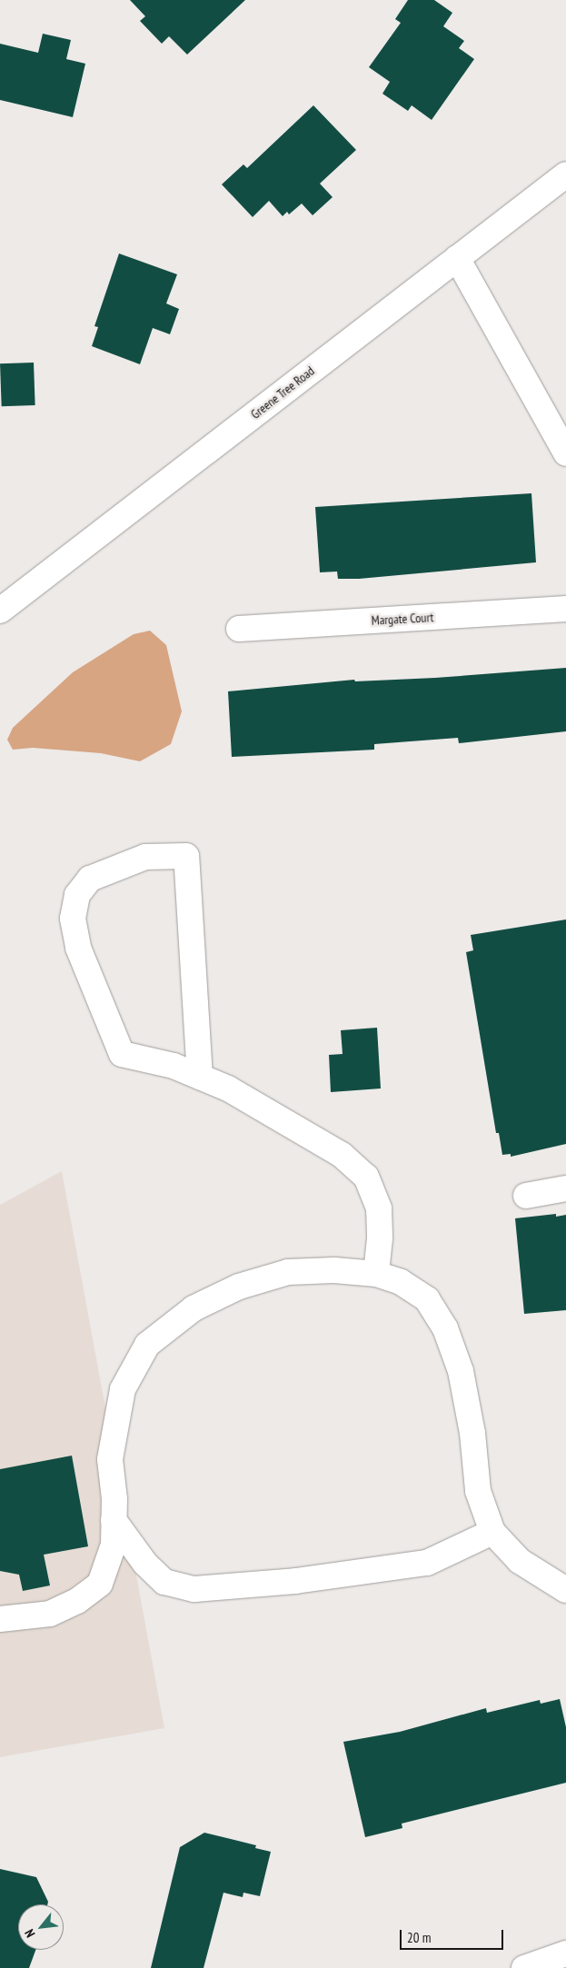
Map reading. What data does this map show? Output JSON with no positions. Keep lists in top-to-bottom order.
{
  "streets": {
    "street": ["Greene Tree Road", "Margate Court"]
  },
  "scale_bar": "20 m",
  "north": "bottom left"
}
